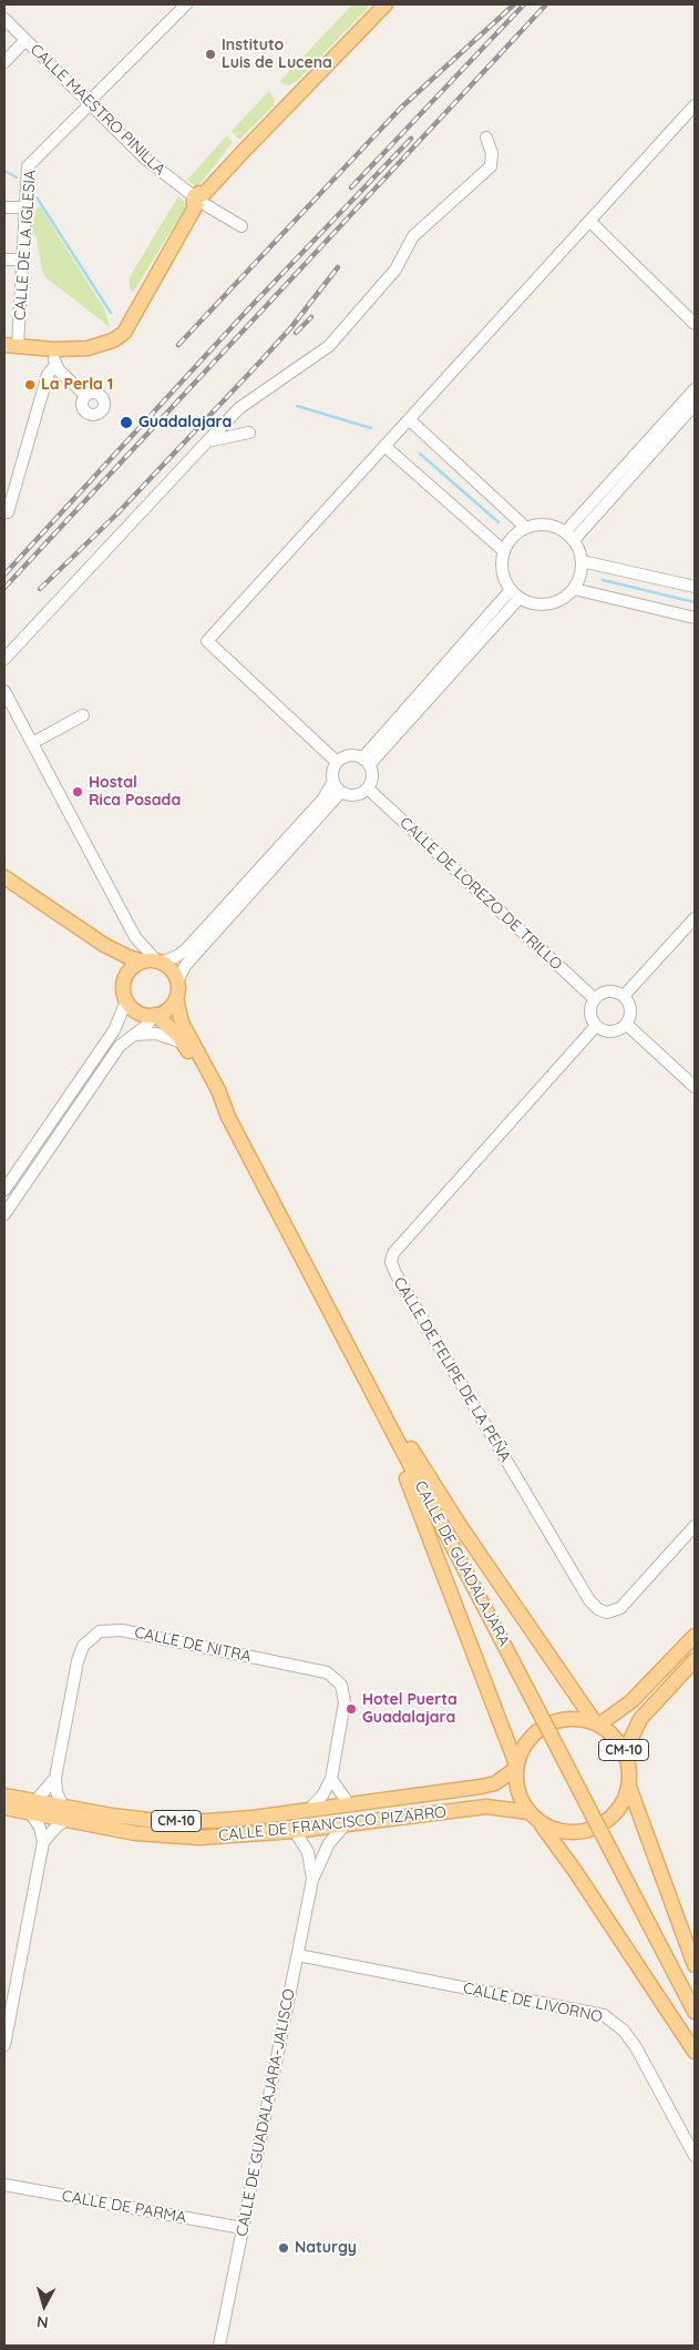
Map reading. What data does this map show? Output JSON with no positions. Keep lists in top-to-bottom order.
{
  "streets": {
    "main road": ["CALLE DE GUADALAJARA", "CM-10", "CALLE DE FRANCISCO PIZARRO"],
    "street": [
      "CALLE MAESTRO PINILLA",
      "CALLE DE LA IGLESIA",
      "CALLE DE LOREZO DE TRILLO",
      "CALLE DE FELIPE DE LA PEÑA",
      "CALLE DE NITRA",
      "CALLE DE LIVORNO",
      "CALLE DE GUADALAJARA-JALISCO",
      "CALLE DE PARMA"
    ]
  },
  "crossings": [
    ["CALLE MAESTRO PINILLA", "CALLE DE LA IGLESIA"],
    ["CALLE DE LOREZO DE TRILLO", "CALLE DE FELIPE DE LA PEÑA"],
    ["CALLE DE NITRA", "CALLE DE FRANCISCO PIZARRO"],
    ["CM-10", "CALLE DE FRANCISCO PIZARRO"],
    ["CALLE DE FRANCISCO PIZARRO", "CALLE DE GUADALAJARA-JALISCO"],
    ["CALLE DE LIVORNO", "CALLE DE GUADALAJARA-JALISCO"],
    ["CALLE DE GUADALAJARA-JALISCO", "CALLE DE PARMA"]
  ],
  "places": [
    "Instituto Luis de Lucena",
    "La Perla 1",
    "Guadalajara",
    "Hostal Rica Posada",
    "Hotel Puerta Guadalajara",
    "Naturgy"
  ],
  "north": "bottom"
}
